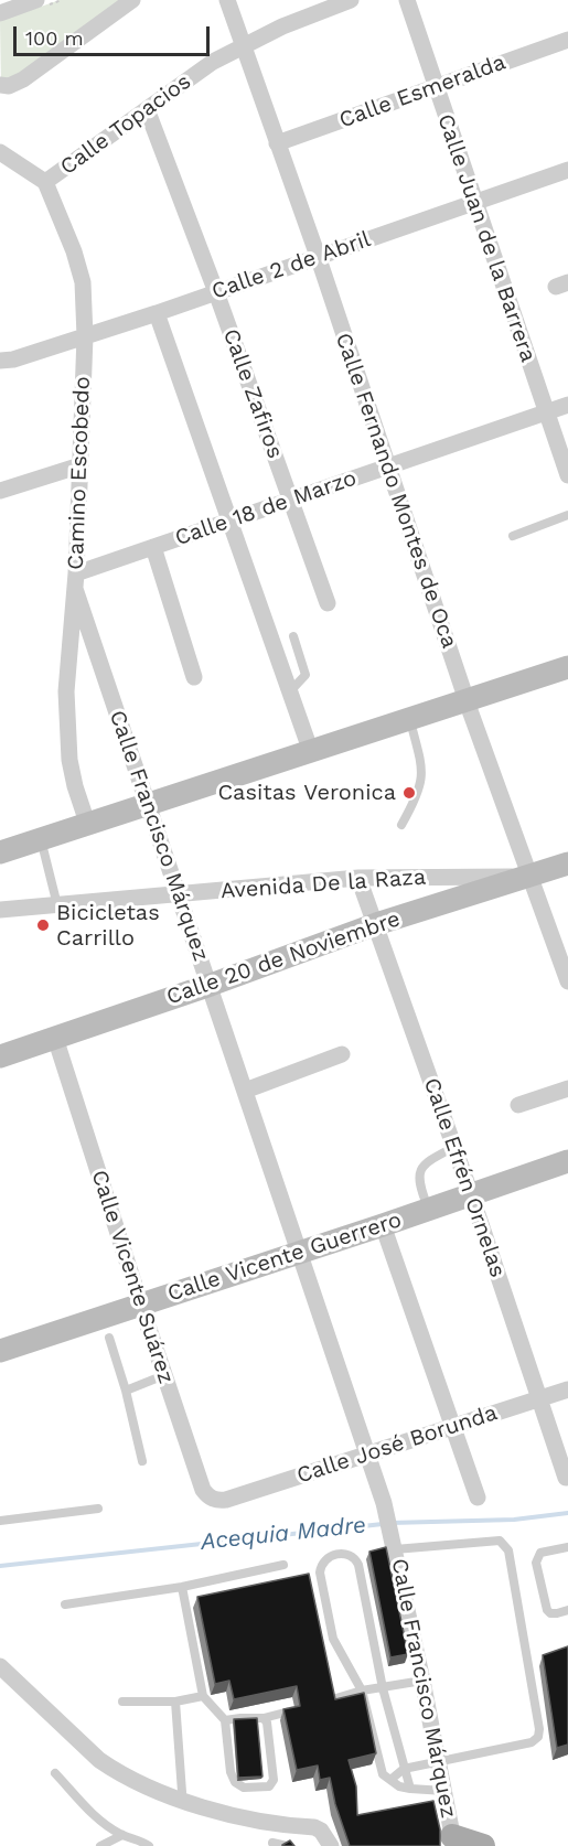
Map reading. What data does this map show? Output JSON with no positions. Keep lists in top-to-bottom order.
{
  "streets": {
    "main road": ["Calle 20 de Noviembre", "Calle Vicente Guerrero"],
    "street": [
      "Calle Esmeralda",
      "Calle Topacios",
      "Calle Juan de la Barrera",
      "Calle 2 de Abril",
      "Calle Zafiros",
      "Camino Escobedo",
      "Calle Fernando Montes de Oca",
      "Calle 18 de Marzo",
      "Calle Francisco Márquez",
      "Avenida De la Raza",
      "Calle Efrén Ornelas",
      "Calle Vicente Suárez",
      "Calle José Borunda"
    ]
  },
  "crossings": [
    ["Calle Esmeralda", "Calle Juan de la Barrera"],
    ["Calle Esmeralda", "Calle Fernando Montes de Oca"],
    ["Calle Topacios", "Calle Zafiros"],
    ["Calle Topacios", "Camino Escobedo"],
    ["Calle Topacios", "Calle Fernando Montes de Oca"],
    ["Calle Juan de la Barrera", "Calle 2 de Abril"],
    ["Calle Juan de la Barrera", "Calle 18 de Marzo"],
    ["Calle 2 de Abril", "Calle Zafiros"],
    ["Calle 2 de Abril", "Camino Escobedo"],
    ["Calle 2 de Abril", "Calle Fernando Montes de Oca"],
    ["Calle Zafiros", "Calle 18 de Marzo"],
    ["Camino Escobedo", "Calle 18 de Marzo"],
    ["Camino Escobedo", "Calle Francisco Márquez"],
    ["Calle Fernando Montes de Oca", "Calle 18 de Marzo"],
    ["Calle Fernando Montes de Oca", "Avenida De la Raza"],
    ["Calle Fernando Montes de Oca", "Calle 20 de Noviembre"],
    ["Calle 18 de Marzo", "Calle Francisco Márquez"],
    ["Calle Francisco Márquez", "Avenida De la Raza"],
    ["Calle Francisco Márquez", "Calle 20 de Noviembre"],
    ["Calle Francisco Márquez", "Calle Vicente Guerrero"],
    ["Calle Francisco Márquez", "Calle José Borunda"],
    ["Avenida De la Raza", "Calle 20 de Noviembre"],
    ["Avenida De la Raza", "Calle Efrén Ornelas"],
    ["Calle 20 de Noviembre", "Calle Efrén Ornelas"],
    ["Calle 20 de Noviembre", "Calle Vicente Suárez"],
    ["Calle Efrén Ornelas", "Calle Vicente Guerrero"],
    ["Calle Efrén Ornelas", "Calle José Borunda"],
    ["Calle Vicente Guerrero", "Calle Vicente Suárez"],
    ["Calle Vicente Suárez", "Calle José Borunda"]
  ],
  "water": ["Acequia Madre"],
  "places": ["Casitas Veronica", "Bicicletas Carrillo"],
  "scale_bar": "100 m"
}
